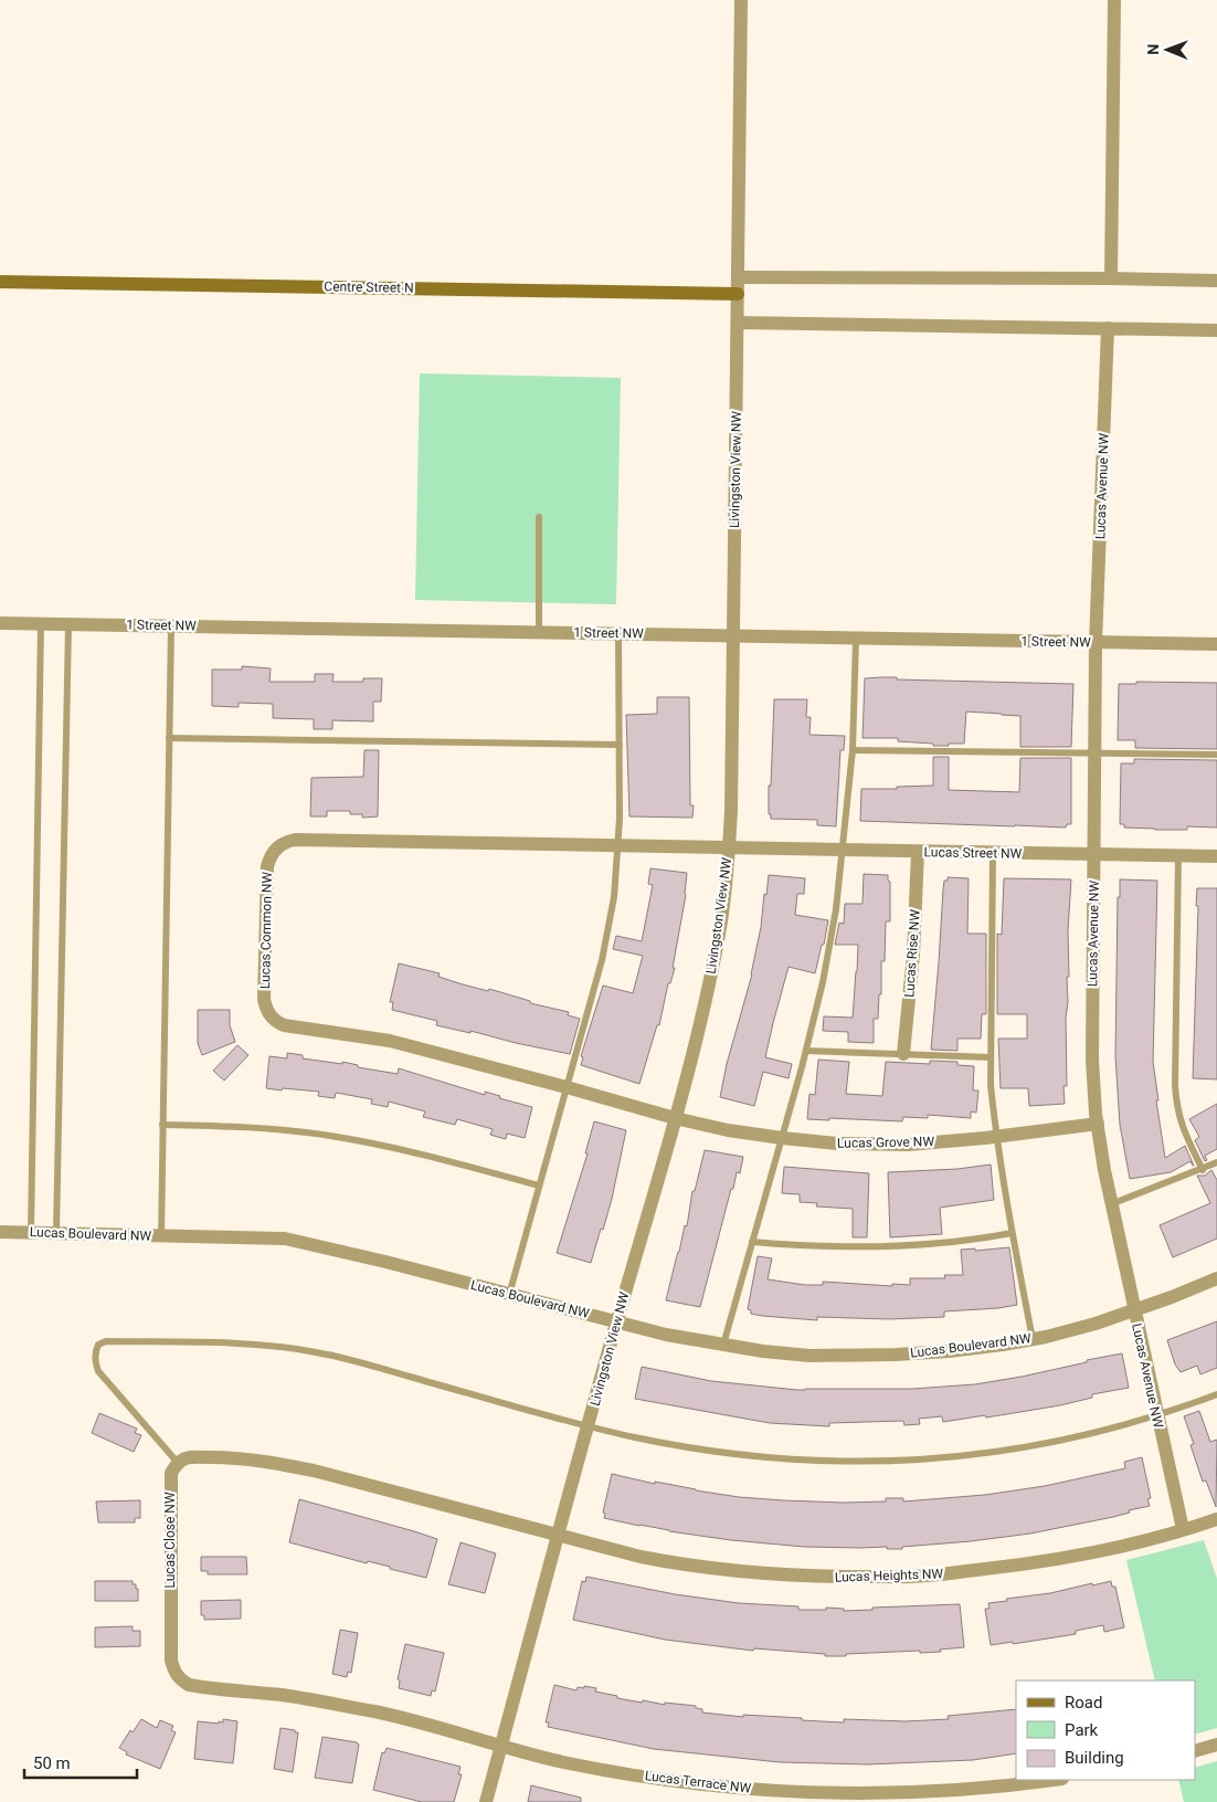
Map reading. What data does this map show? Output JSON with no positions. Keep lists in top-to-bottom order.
{
  "streets": {
    "street": [
      "Centre Street N",
      "Livingston View NW",
      "Lucas Avenue NW",
      "1 Street NW",
      "Lucas Street NW",
      "Lucas Common NW",
      "Lucas Rise NW",
      "Lucas Grove NW",
      "Lucas Boulevard NW",
      "Lucas Close NW",
      "Lucas Heights NW",
      "Lucas Terrace NW"
    ]
  },
  "crossings": [
    ["Centre Street N", "Livingston View NW"],
    ["Livingston View NW", "1 Street NW"],
    ["Livingston View NW", "Lucas Street NW"],
    ["Livingston View NW", "Lucas Common NW"],
    ["Livingston View NW", "Lucas Grove NW"],
    ["Livingston View NW", "Lucas Boulevard NW"],
    ["Livingston View NW", "Lucas Close NW"],
    ["Livingston View NW", "Lucas Heights NW"],
    ["Livingston View NW", "Lucas Terrace NW"],
    ["Lucas Avenue NW", "1 Street NW"],
    ["Lucas Avenue NW", "Lucas Street NW"],
    ["Lucas Avenue NW", "Lucas Grove NW"],
    ["Lucas Avenue NW", "Lucas Boulevard NW"],
    ["Lucas Avenue NW", "Lucas Heights NW"],
    ["Lucas Street NW", "Lucas Common NW"],
    ["Lucas Street NW", "Lucas Rise NW"],
    ["Lucas Common NW", "Lucas Grove NW"],
    ["Lucas Close NW", "Lucas Terrace NW"]
  ],
  "legend": ["Road", "Park", "Building"],
  "scale_bar": "50 m",
  "north": "left"
}
